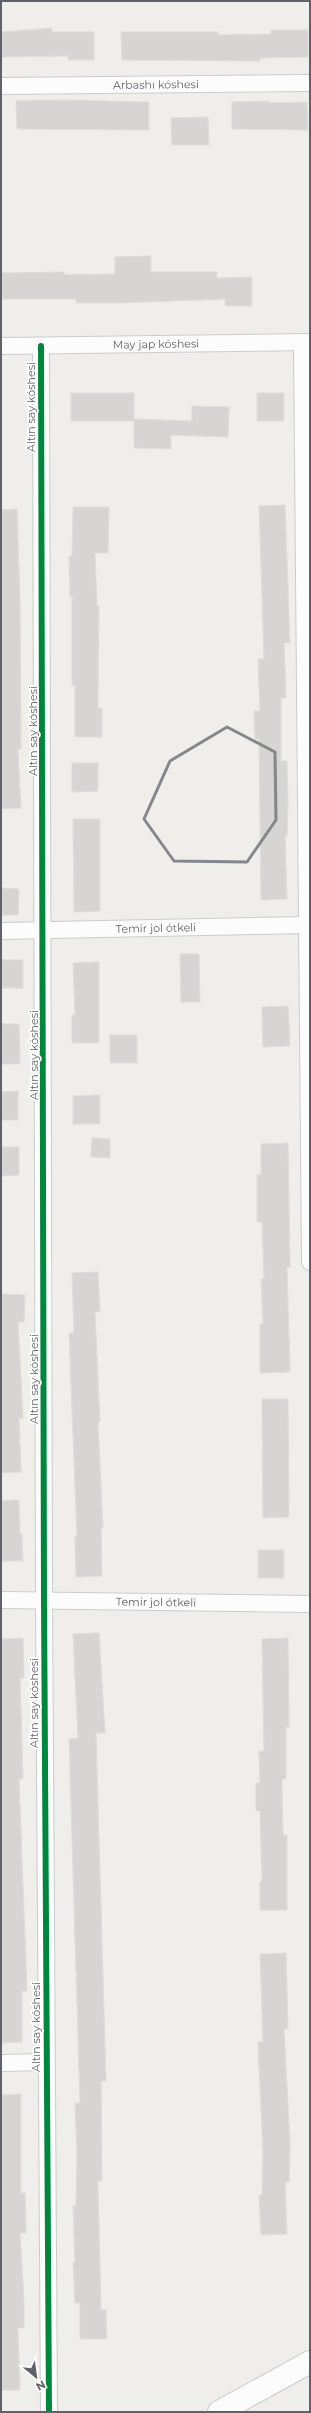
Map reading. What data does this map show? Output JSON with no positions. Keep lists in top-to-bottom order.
{
  "streets": {
    "street": [
      "Arbashı kóshesi",
      "May jap kóshesi",
      "Altın say kóshesi",
      "Temir jol ótkeli"
    ]
  },
  "crossings": [
    ["May jap kóshesi", "Altın say kóshesi"],
    ["Altın say kóshesi", "Temir jol ótkeli"]
  ],
  "north": "bottom right"
}
